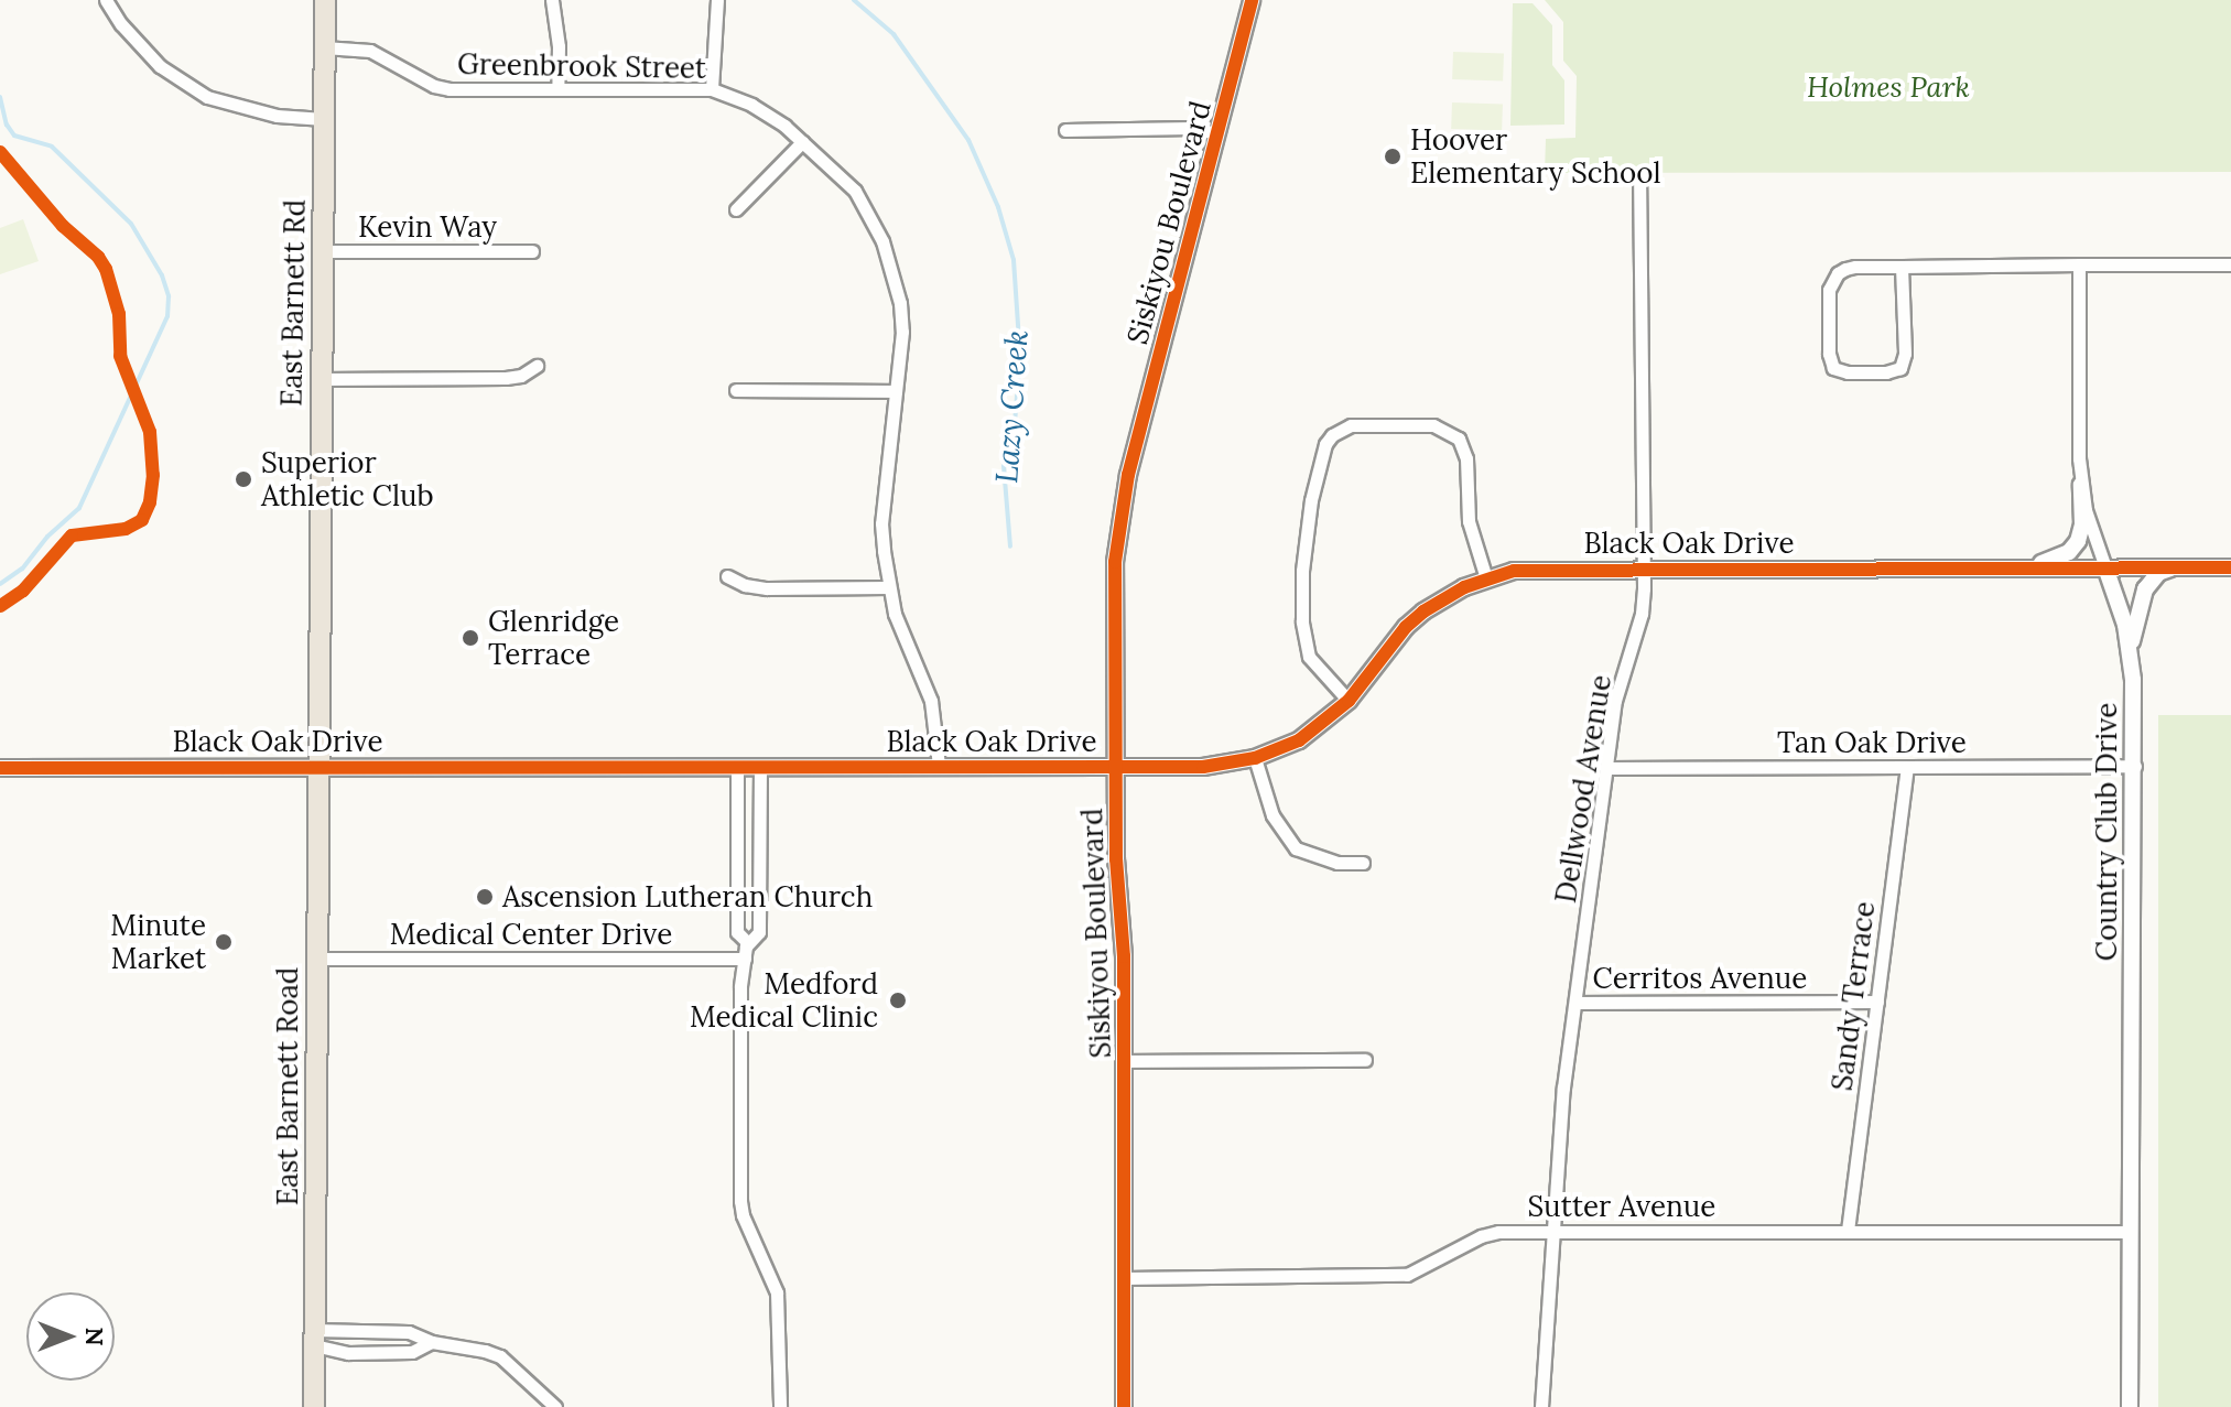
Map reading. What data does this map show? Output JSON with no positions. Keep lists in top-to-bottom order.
{
  "streets": {
    "main road": ["East Barnett Rd", "East Barnett Road"],
    "street": [
      "Greenbrook Street",
      "Siskiyou Boulevard",
      "Kevin Way",
      "Black Oak Drive",
      "Tan Oak Drive",
      "Dellwood Avenue",
      "Country Club Drive",
      "Medical Center Drive",
      "Cerritos Avenue",
      "Sandy Terrace",
      "Sutter Avenue"
    ]
  },
  "crossings": [
    ["Greenbrook Street", "East Barnett Rd"],
    ["Greenbrook Street", "Black Oak Drive"],
    ["Siskiyou Boulevard", "Black Oak Drive"],
    ["Siskiyou Boulevard", "Sutter Avenue"],
    ["Kevin Way", "East Barnett Rd"],
    ["East Barnett Rd", "Black Oak Drive"],
    ["East Barnett Rd", "East Barnett Road"],
    ["Black Oak Drive", "Dellwood Avenue"],
    ["Black Oak Drive", "Country Club Drive"],
    ["Black Oak Drive", "East Barnett Road"],
    ["Tan Oak Drive", "Dellwood Avenue"],
    ["Tan Oak Drive", "Country Club Drive"],
    ["Tan Oak Drive", "Sandy Terrace"],
    ["Dellwood Avenue", "Cerritos Avenue"],
    ["Dellwood Avenue", "Sutter Avenue"],
    ["Country Club Drive", "Sutter Avenue"],
    ["Medical Center Drive", "East Barnett Road"],
    ["Cerritos Avenue", "Sandy Terrace"],
    ["Sandy Terrace", "Sutter Avenue"]
  ],
  "water": ["Lazy Creek"],
  "parks": ["Holmes Park"],
  "places": [
    "Hoover Elementary School",
    "Superior Athletic Club",
    "Glenridge Terrace",
    "Ascension Lutheran Church",
    "Minute Market",
    "Medford Medical Clinic"
  ],
  "north": "right"
}
